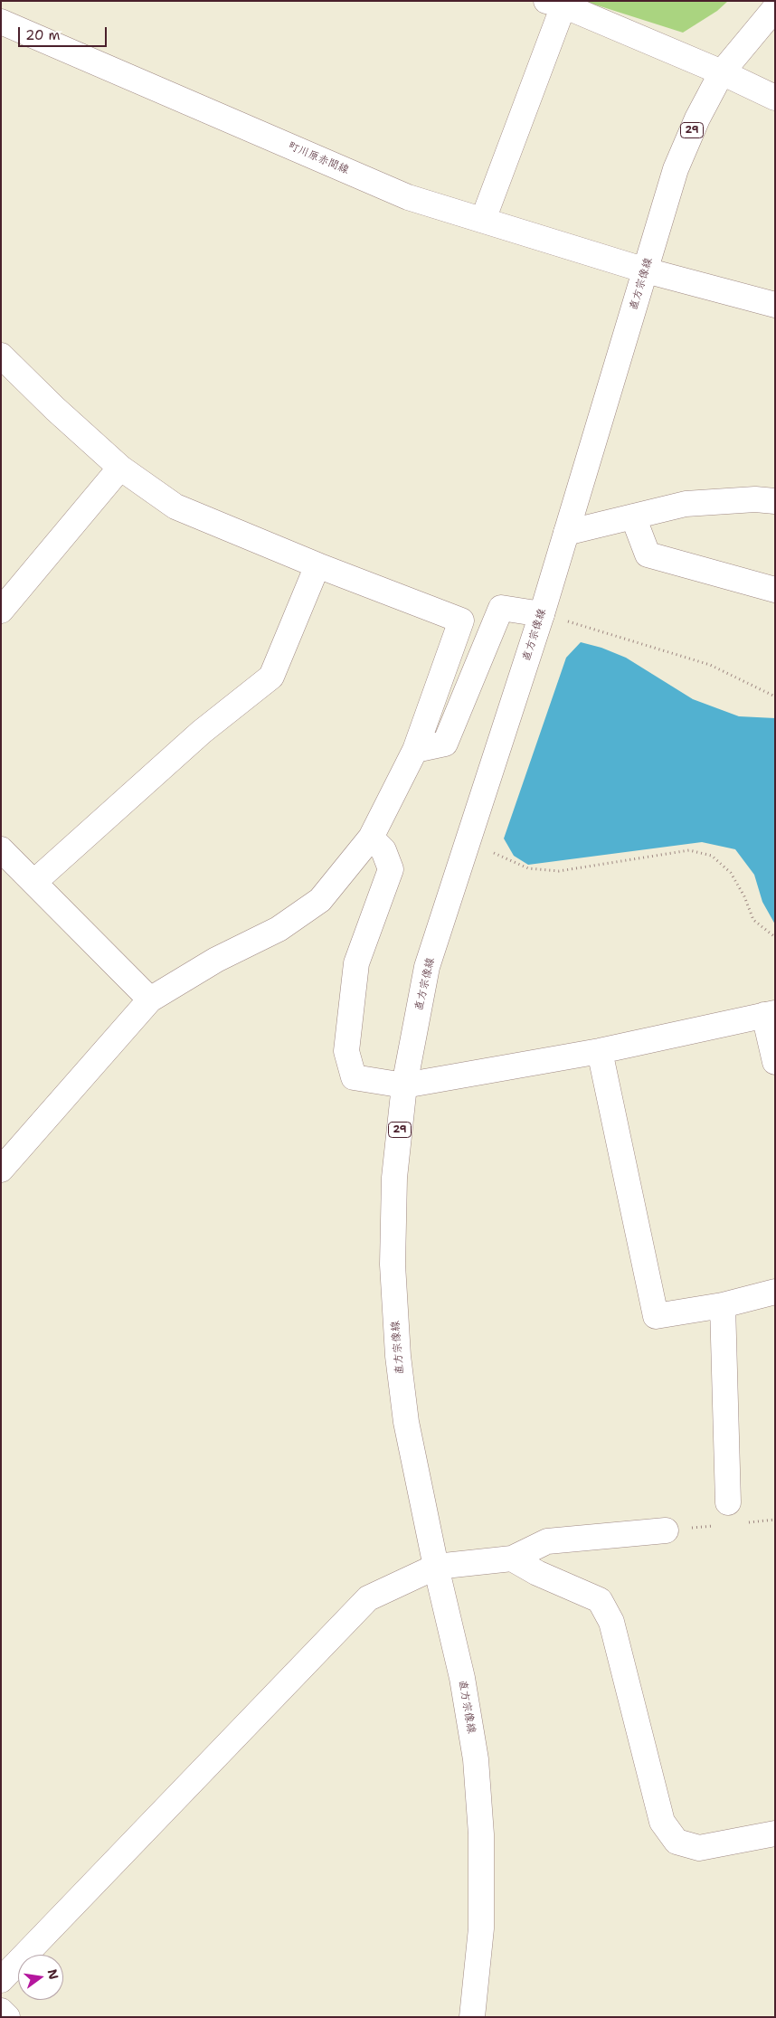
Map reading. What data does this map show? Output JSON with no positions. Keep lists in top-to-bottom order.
{
  "streets": {
    "street": ["29", "町川原赤間線", "直方宗像線"]
  },
  "crossings": [
    ["町川原赤間線", "直方宗像線"]
  ],
  "scale_bar": "20 m",
  "north": "right"
}
